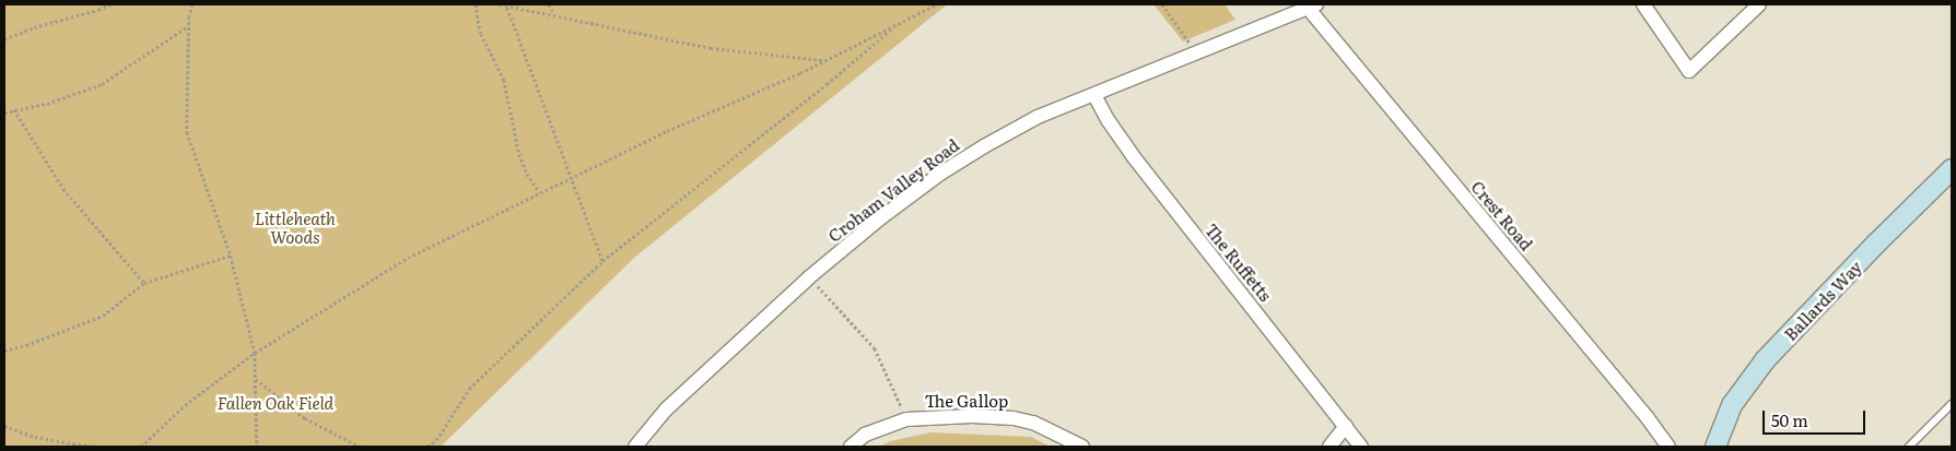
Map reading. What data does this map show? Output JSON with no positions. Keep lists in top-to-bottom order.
{
  "streets": {
    "street": [
      "Croham Valley Road",
      "Crest Road",
      "The Ruffetts",
      "Ballards Way",
      "The Gallop"
    ]
  },
  "crossings": [
    ["Croham Valley Road", "Crest Road"],
    ["Croham Valley Road", "The Ruffetts"]
  ],
  "parks": ["Littleheath Woods", "Fallen Oak Field"],
  "scale_bar": "50 m"
}
